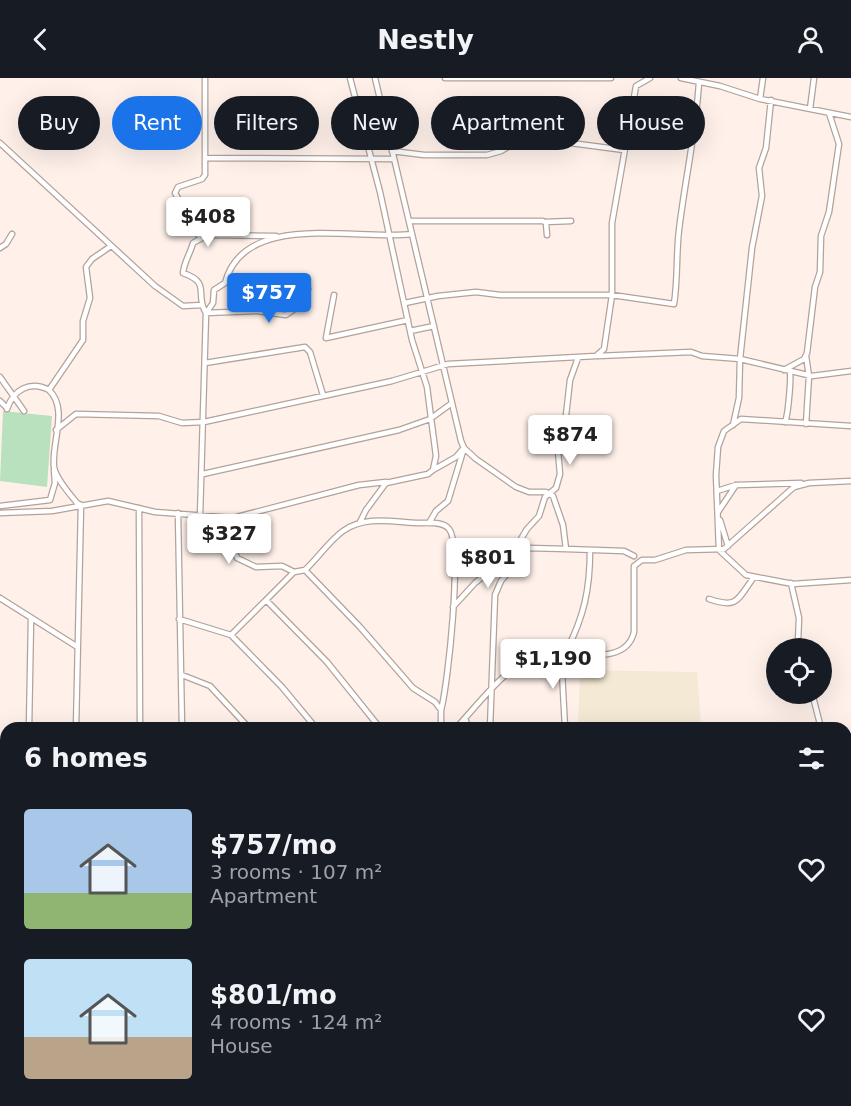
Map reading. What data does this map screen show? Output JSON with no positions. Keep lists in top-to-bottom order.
{
  "page": {
    "header": "Nestly",
    "chip": [
      "Buy",
      "Rent",
      "Filters",
      "New",
      "Apartment",
      "House"
    ],
    "price": [
      "$408",
      "$757",
      "$874",
      "$327",
      "$801",
      "$1,190"
    ],
    "heading": "6 homes",
    "list": [
      {
        "name": "$757/mo",
        "note": "3 rooms · 107 m² · Apartment"
      },
      {
        "name": "$801/mo",
        "note": "4 rooms · 124 m² · House"
      }
    ]
  }
}
